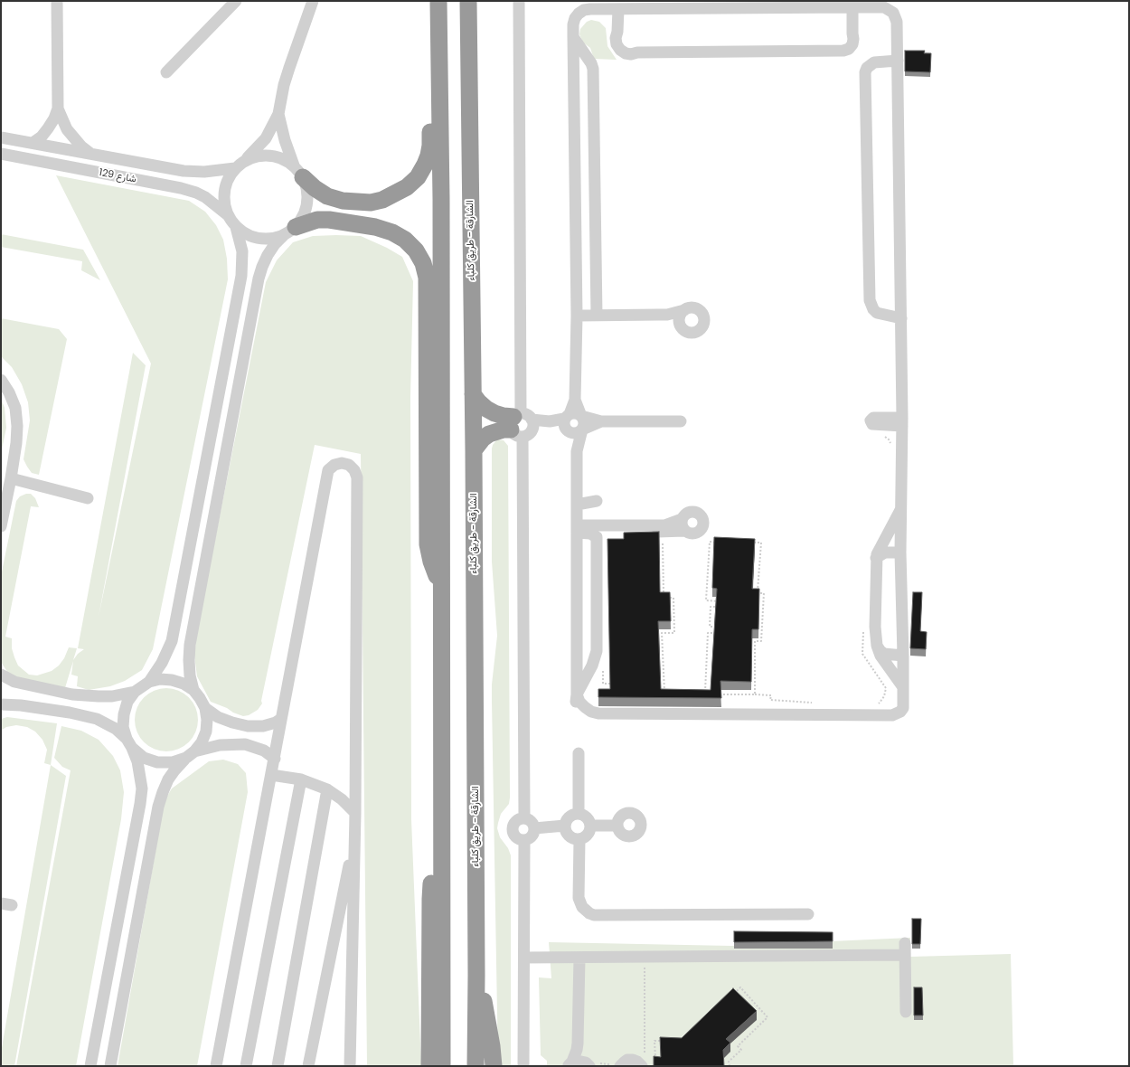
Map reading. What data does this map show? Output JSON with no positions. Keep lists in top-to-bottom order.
{
  "streets": {
    "highway": ["الشارقة - طريق كلباء"],
    "street": ["شارع 129"]
  }
}
